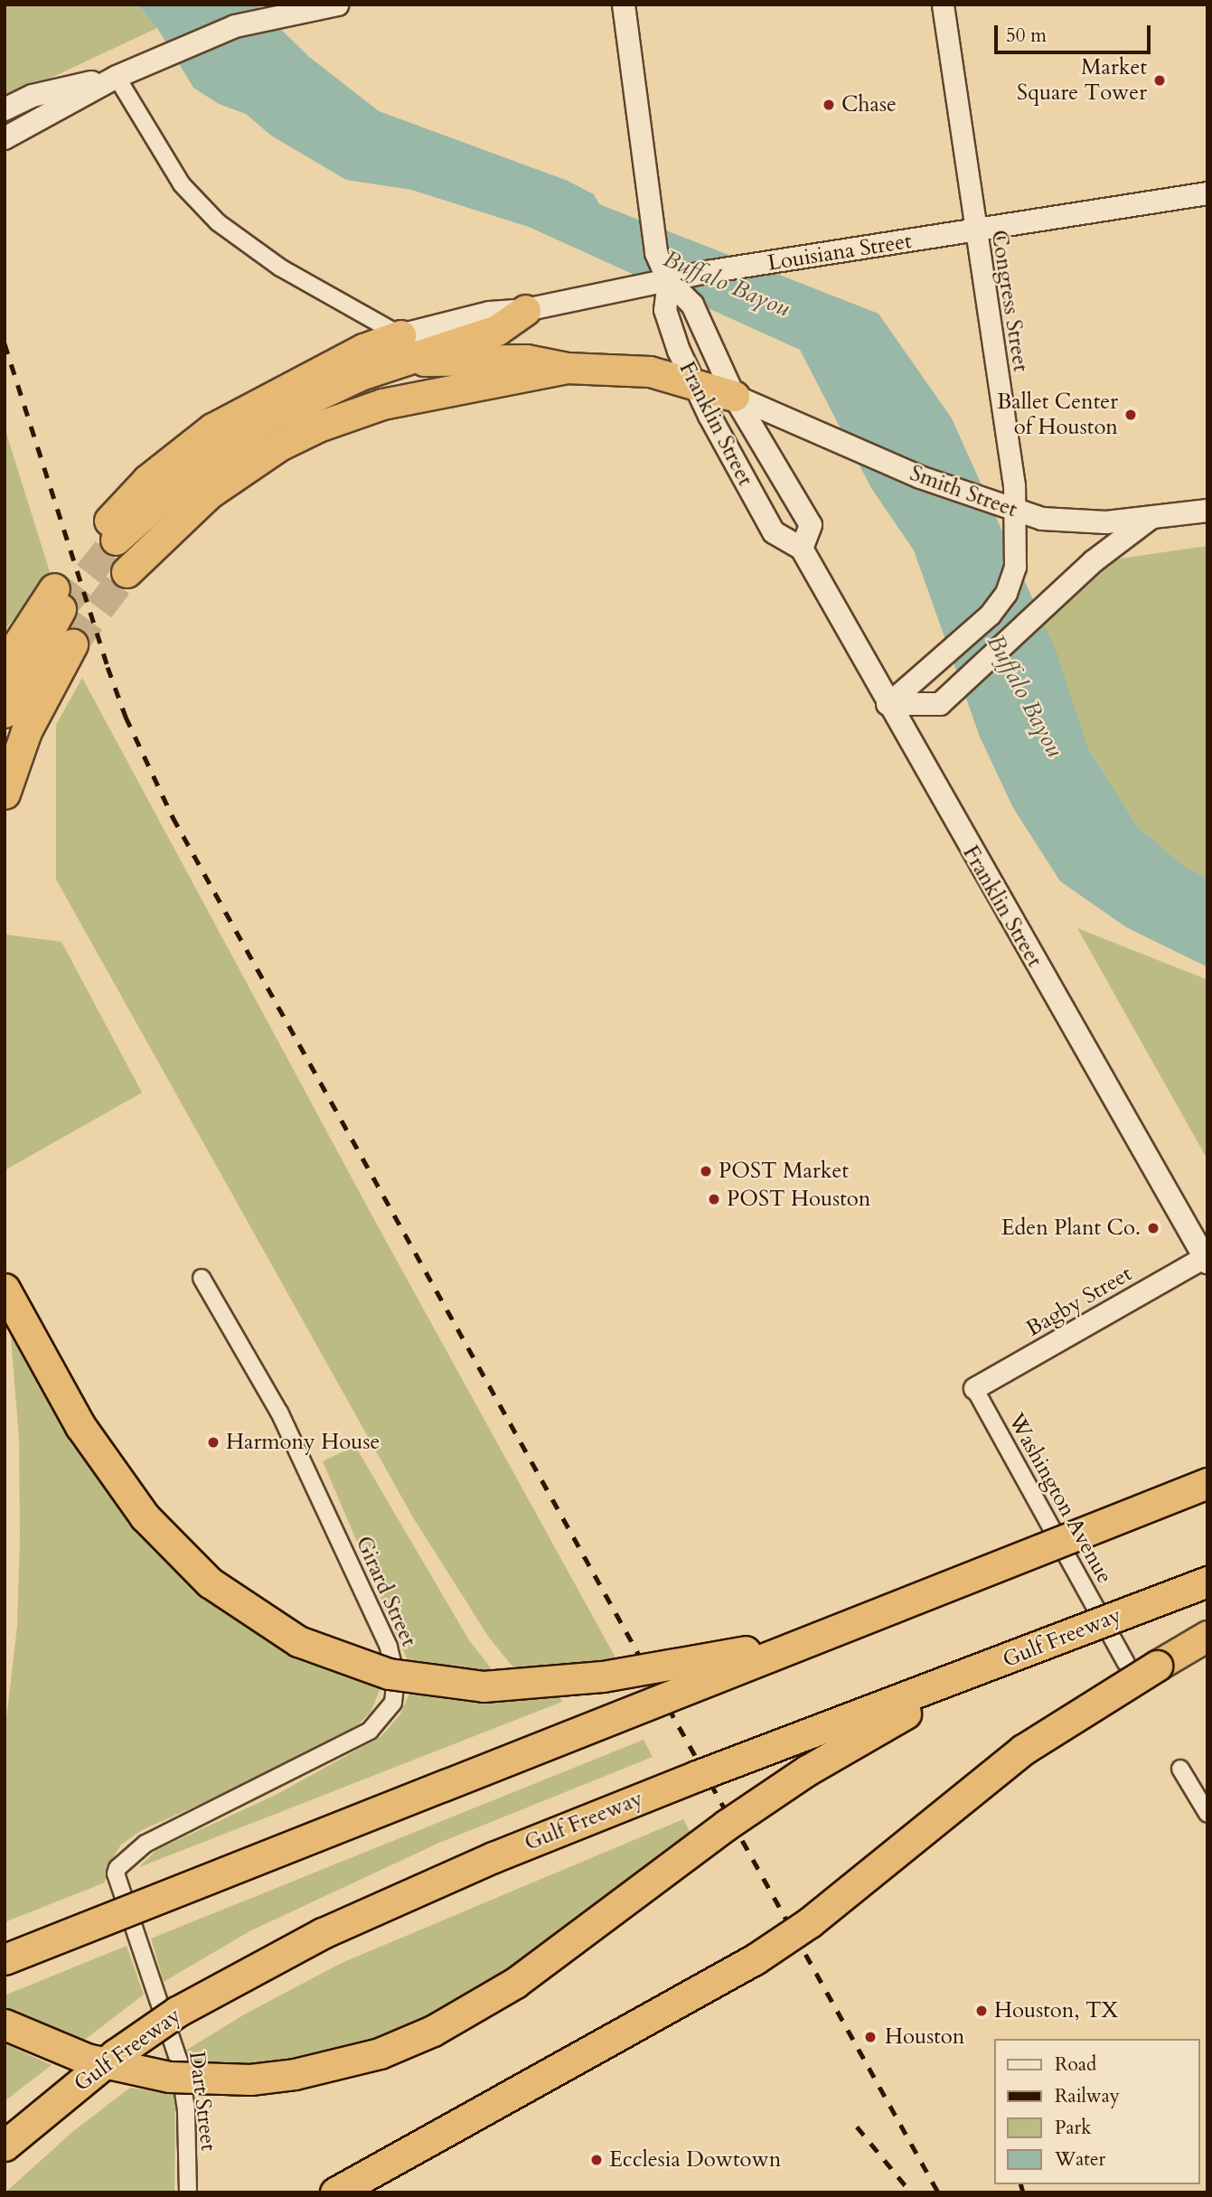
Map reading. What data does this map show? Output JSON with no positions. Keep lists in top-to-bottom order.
{
  "streets": {
    "highway": ["Gulf Freeway"],
    "main road": ["Louisiana Street", "Franklin Street", "Smith Street"],
    "street": [
      "Congress Street",
      "Bagby Street",
      "Washington Avenue",
      "Girard Street",
      "Dart Street"
    ]
  },
  "crossings": [
    ["Louisiana Street", "Congress Street"],
    ["Louisiana Street", "Franklin Street"],
    ["Congress Street", "Franklin Street"],
    ["Congress Street", "Smith Street"],
    ["Franklin Street", "Smith Street"],
    ["Franklin Street", "Bagby Street"],
    ["Bagby Street", "Washington Avenue"],
    ["Girard Street", "Dart Street"]
  ],
  "water": ["Buffalo Bayou"],
  "places": [
    "Market Square Tower",
    "Chase",
    "Ballet Center of Houston",
    "POST Market",
    "POST Houston",
    "Eden Plant Co.",
    "Harmony House",
    "Houston, TX",
    "Houston",
    "Ecclesia Dowtown"
  ],
  "legend": [
    "Road",
    "Railway",
    "Park",
    "Water"
  ],
  "scale_bar": "50 m"
}
